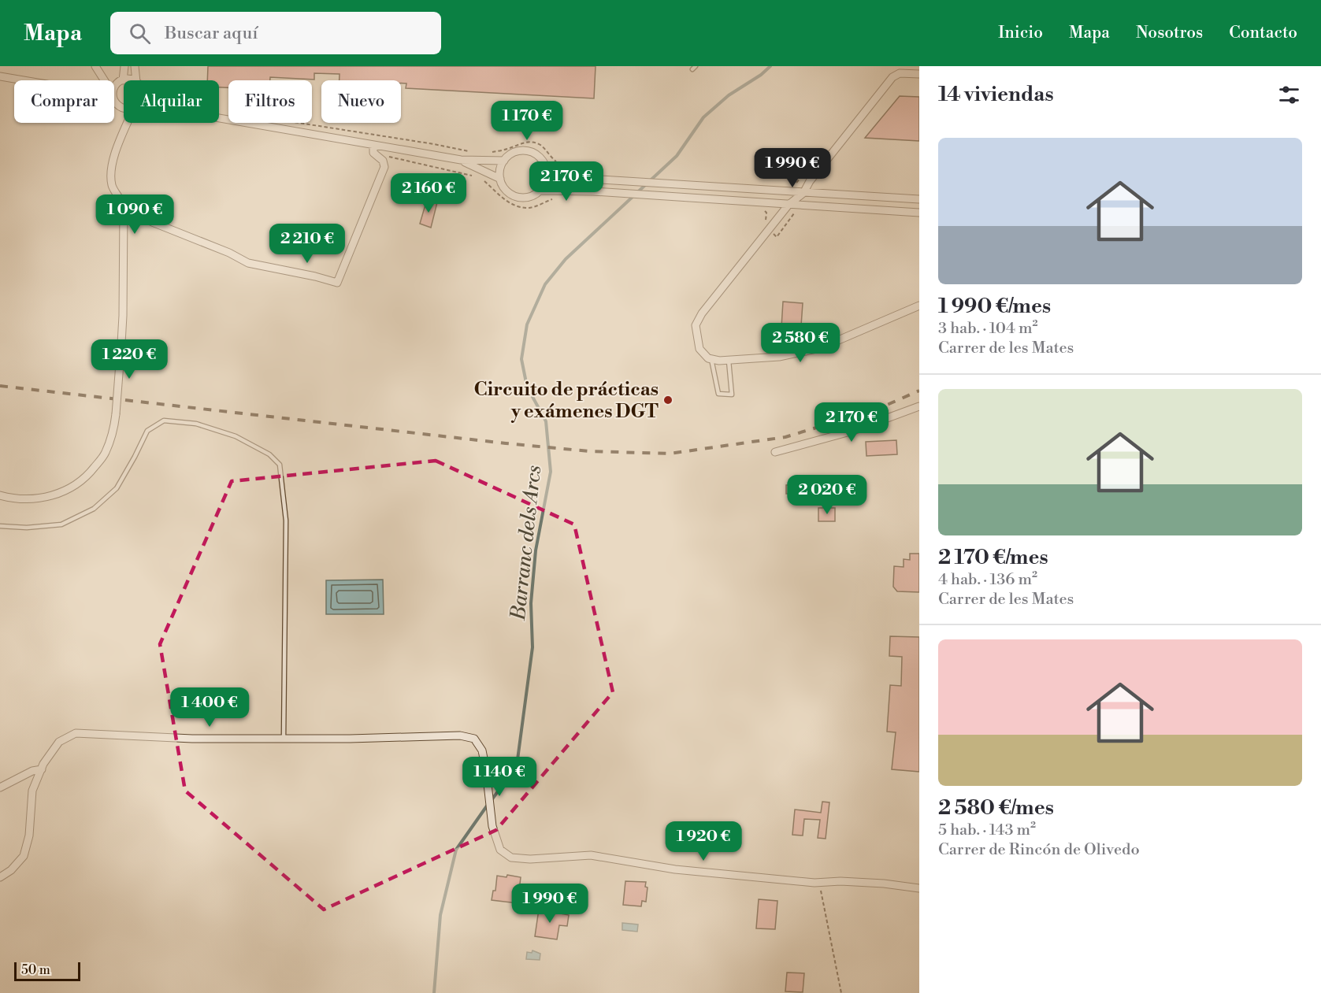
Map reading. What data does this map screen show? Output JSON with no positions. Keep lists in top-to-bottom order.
{
  "water": ["Barranc dels Arcs"],
  "places": ["Circuito de prácticas y exámenes DGT"],
  "scale_bar": "50 m",
  "page": {
    "header": "Mapa",
    "search": "Buscar aquí",
    "nav": [
      "Inicio",
      "Mapa",
      "Nosotros",
      "Contacto"
    ],
    "heading": "14 viviendas",
    "chip": [
      "Comprar",
      "Alquilar",
      "Filtros",
      "Nuevo"
    ],
    "price": [
      "1 170 €",
      "1 990 €",
      "2 170 €",
      "2 160 €",
      "1 090 €",
      "2 210 €",
      "2 580 €",
      "1 220 €",
      "2 170 €",
      "2 020 €",
      "1 400 €",
      "1 140 €",
      "1 920 €",
      "1 990 €"
    ],
    "list": [
      {
        "name": "1 990 €/mes",
        "note": "3 hab. · 104 m² · Carrer de les Mates"
      },
      {
        "name": "2 170 €/mes",
        "note": "4 hab. · 136 m² · Carrer de les Mates"
      },
      {
        "name": "2 580 €/mes",
        "note": "5 hab. · 143 m² · Carrer de Rincón de Olivedo"
      }
    ],
    "scale": "50 m"
  }
}
